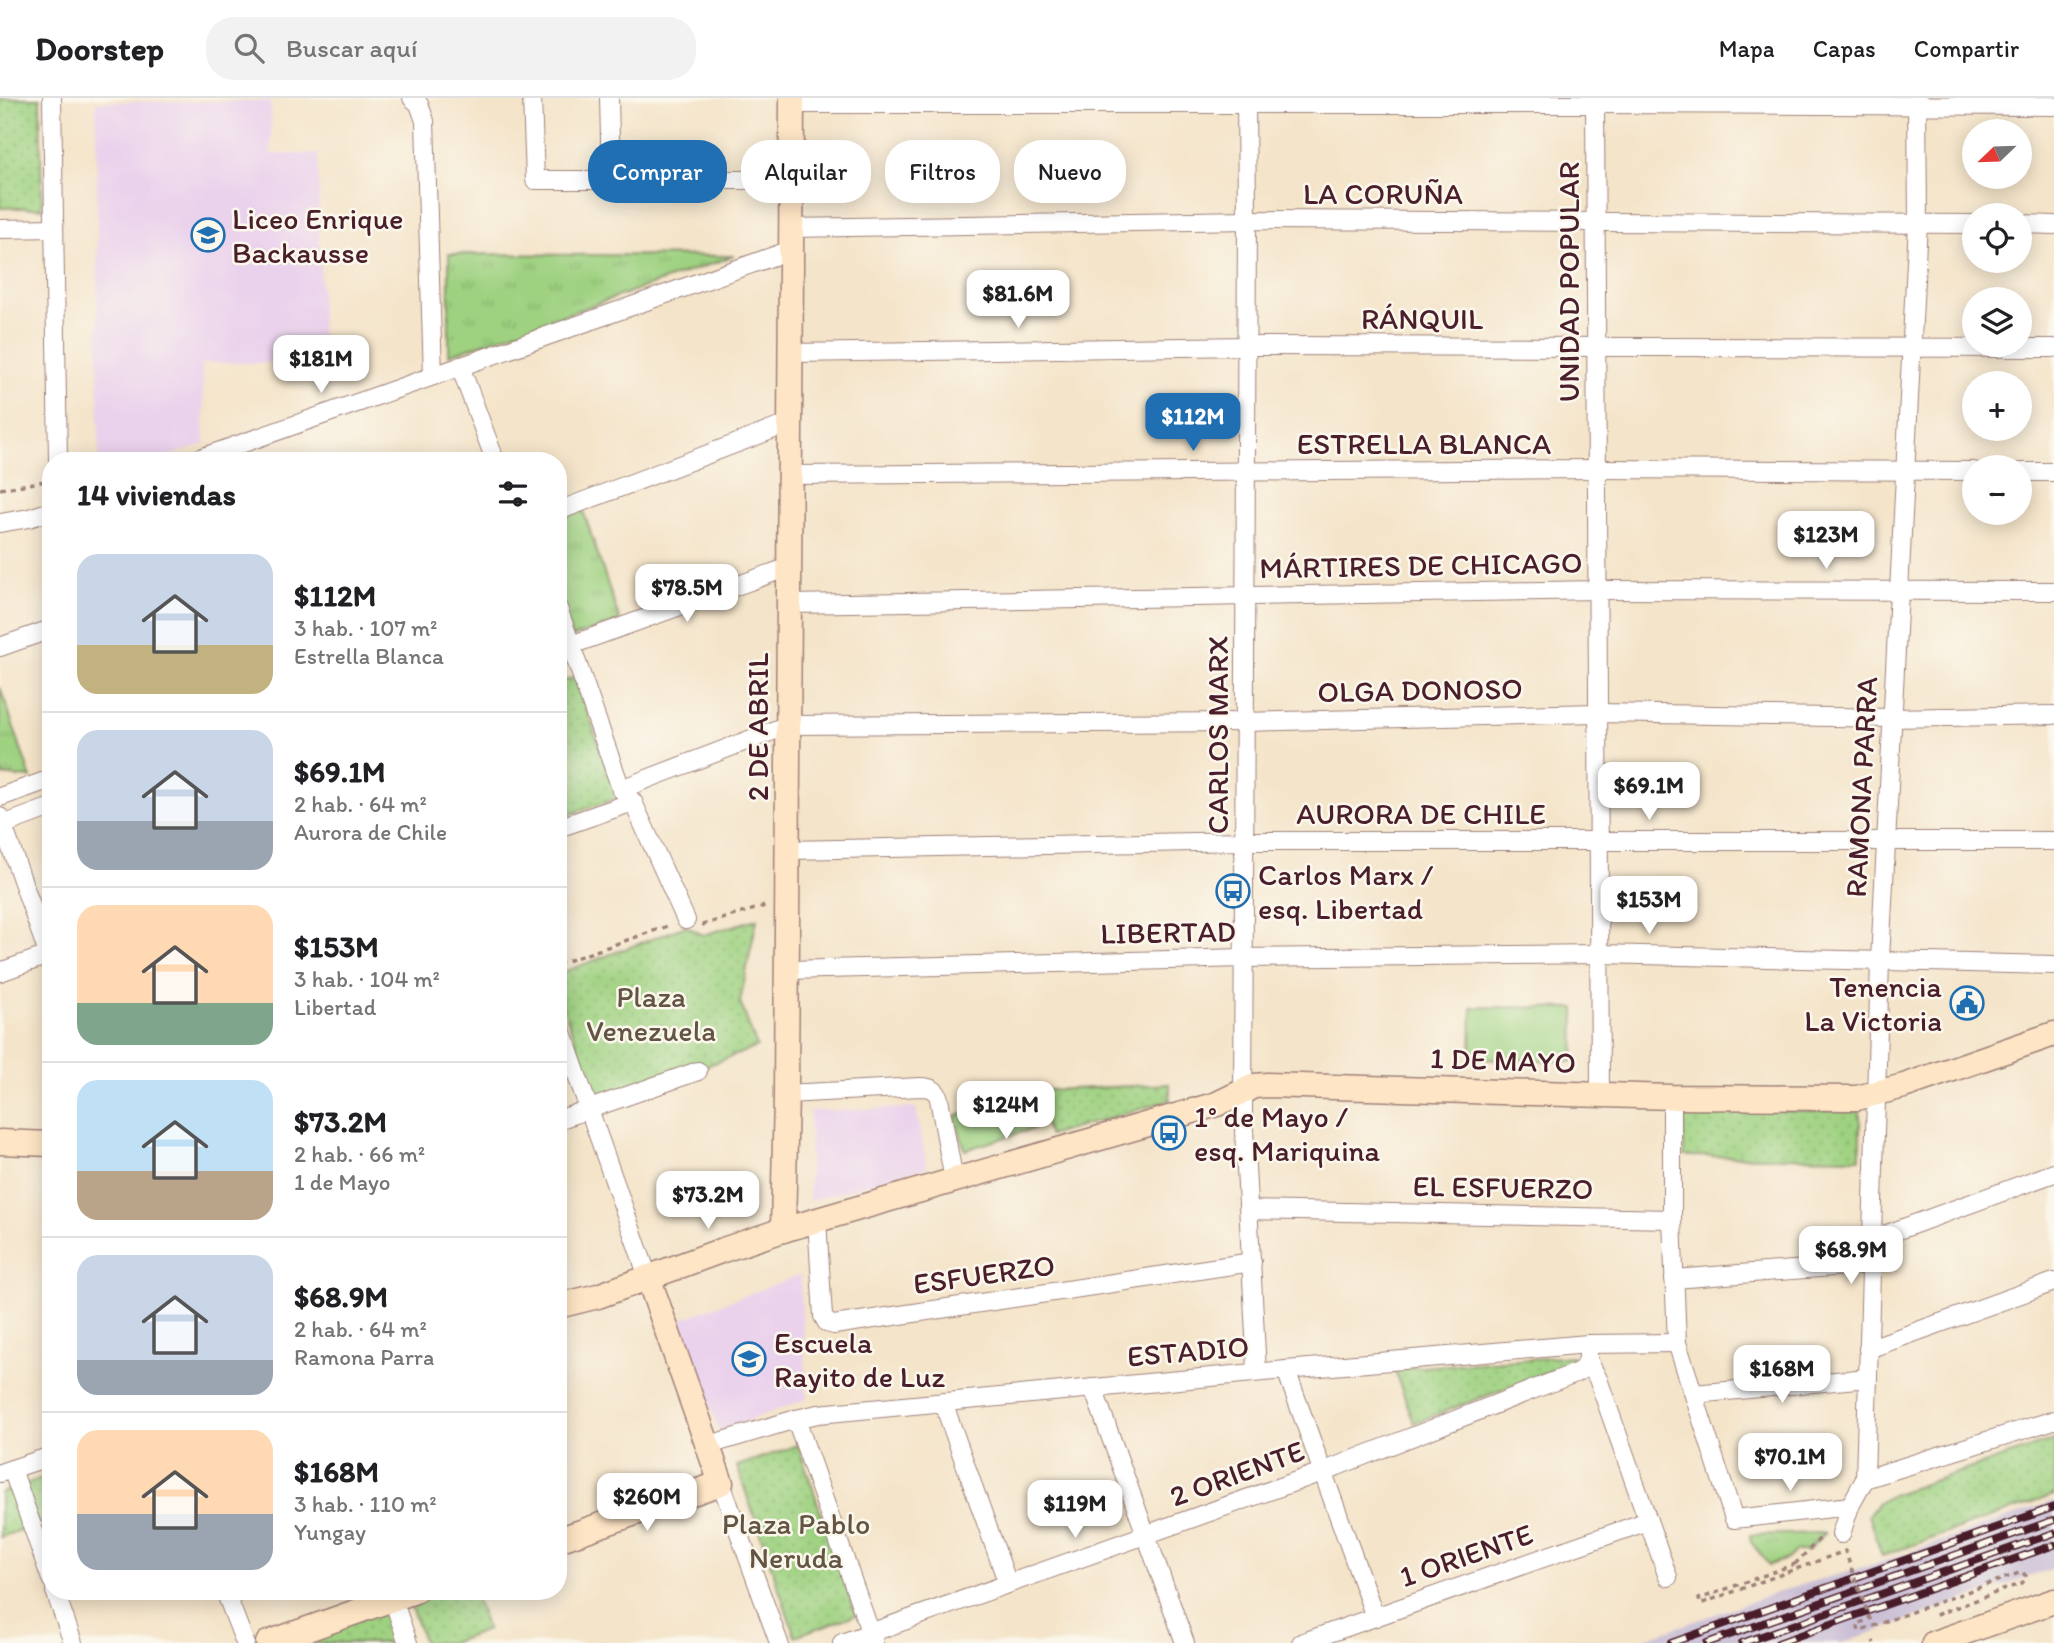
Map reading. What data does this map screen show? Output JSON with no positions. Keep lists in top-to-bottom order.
{
  "streets": {
    "street": [
      "LA CORUÑA",
      "UNIDAD POPULAR",
      "RÁNQUIL",
      "ESTRELLA BLANCA",
      "MÁRTIRES DE CHICAGO",
      "OLGA DONOSO",
      "2 DE ABRIL",
      "CARLOS MARX",
      "RAMONA PARRA",
      "AURORA DE CHILE",
      "LIBERTAD",
      "1 DE MAYO",
      "EL ESFUERZO",
      "ESFUERZO",
      "ESTADIO",
      "2 ORIENTE",
      "1 ORIENTE"
    ]
  },
  "crossings": [
    ["LA CORUÑA", "UNIDAD POPULAR"],
    ["LA CORUÑA", "2 DE ABRIL"],
    ["LA CORUÑA", "CARLOS MARX"],
    ["LA CORUÑA", "RAMONA PARRA"],
    ["UNIDAD POPULAR", "RÁNQUIL"],
    ["UNIDAD POPULAR", "ESTRELLA BLANCA"],
    ["UNIDAD POPULAR", "MÁRTIRES DE CHICAGO"],
    ["UNIDAD POPULAR", "OLGA DONOSO"],
    ["UNIDAD POPULAR", "AURORA DE CHILE"],
    ["UNIDAD POPULAR", "LIBERTAD"],
    ["UNIDAD POPULAR", "1 DE MAYO"],
    ["RÁNQUIL", "2 DE ABRIL"],
    ["RÁNQUIL", "CARLOS MARX"],
    ["RÁNQUIL", "RAMONA PARRA"],
    ["ESTRELLA BLANCA", "2 DE ABRIL"],
    ["ESTRELLA BLANCA", "CARLOS MARX"],
    ["ESTRELLA BLANCA", "RAMONA PARRA"],
    ["MÁRTIRES DE CHICAGO", "2 DE ABRIL"],
    ["MÁRTIRES DE CHICAGO", "CARLOS MARX"],
    ["MÁRTIRES DE CHICAGO", "RAMONA PARRA"],
    ["OLGA DONOSO", "2 DE ABRIL"],
    ["OLGA DONOSO", "CARLOS MARX"],
    ["OLGA DONOSO", "RAMONA PARRA"],
    ["2 DE ABRIL", "AURORA DE CHILE"],
    ["2 DE ABRIL", "LIBERTAD"],
    ["2 DE ABRIL", "1 DE MAYO"],
    ["CARLOS MARX", "AURORA DE CHILE"],
    ["CARLOS MARX", "LIBERTAD"],
    ["CARLOS MARX", "1 DE MAYO"],
    ["CARLOS MARX", "EL ESFUERZO"],
    ["CARLOS MARX", "ESFUERZO"],
    ["CARLOS MARX", "ESTADIO"],
    ["RAMONA PARRA", "AURORA DE CHILE"],
    ["RAMONA PARRA", "LIBERTAD"],
    ["RAMONA PARRA", "1 DE MAYO"],
    ["1 DE MAYO", "ESFUERZO"],
    ["ESTADIO", "2 ORIENTE"]
  ],
  "parks": ["Plaza Venezuela", "Plaza Pablo Neruda"],
  "places": {
    "school or university": ["Liceo Enrique Backausse", "Escuela Rayito de Luz"],
    "bus stop": ["Carlos Marx / esq. Libertad", "1° de Mayo / esq. Mariquina"],
    "public building": ["Tenencia La Victoria"]
  },
  "north": "bottom left",
  "page": {
    "header": "Doorstep",
    "search": "Buscar aquí",
    "nav": ["Mapa", "Capas", "Compartir"],
    "map_buttons": ["+", "−"],
    "chip": [
      "Comprar",
      "Alquilar",
      "Filtros",
      "Nuevo"
    ],
    "price": [
      "$81.6M",
      "$181M",
      "$112M",
      "$123M",
      "$78.5M",
      "$69.1M",
      "$153M",
      "$124M",
      "$73.2M",
      "$68.9M",
      "$168M",
      "$70.1M",
      "$260M",
      "$119M"
    ],
    "heading": "14 viviendas",
    "list": [
      {
        "name": "$112M",
        "note": "3 hab. · 107 m² · Estrella Blanca"
      },
      {
        "name": "$69.1M",
        "note": "2 hab. · 64 m² · Aurora de Chile"
      },
      {
        "name": "$153M",
        "note": "3 hab. · 104 m² · Libertad"
      },
      {
        "name": "$73.2M",
        "note": "2 hab. · 66 m² · 1 de Mayo"
      },
      {
        "name": "$68.9M",
        "note": "2 hab. · 64 m² · Ramona Parra"
      },
      {
        "name": "$168M",
        "note": "3 hab. · 110 m² · Yungay"
      }
    ]
  }
}
